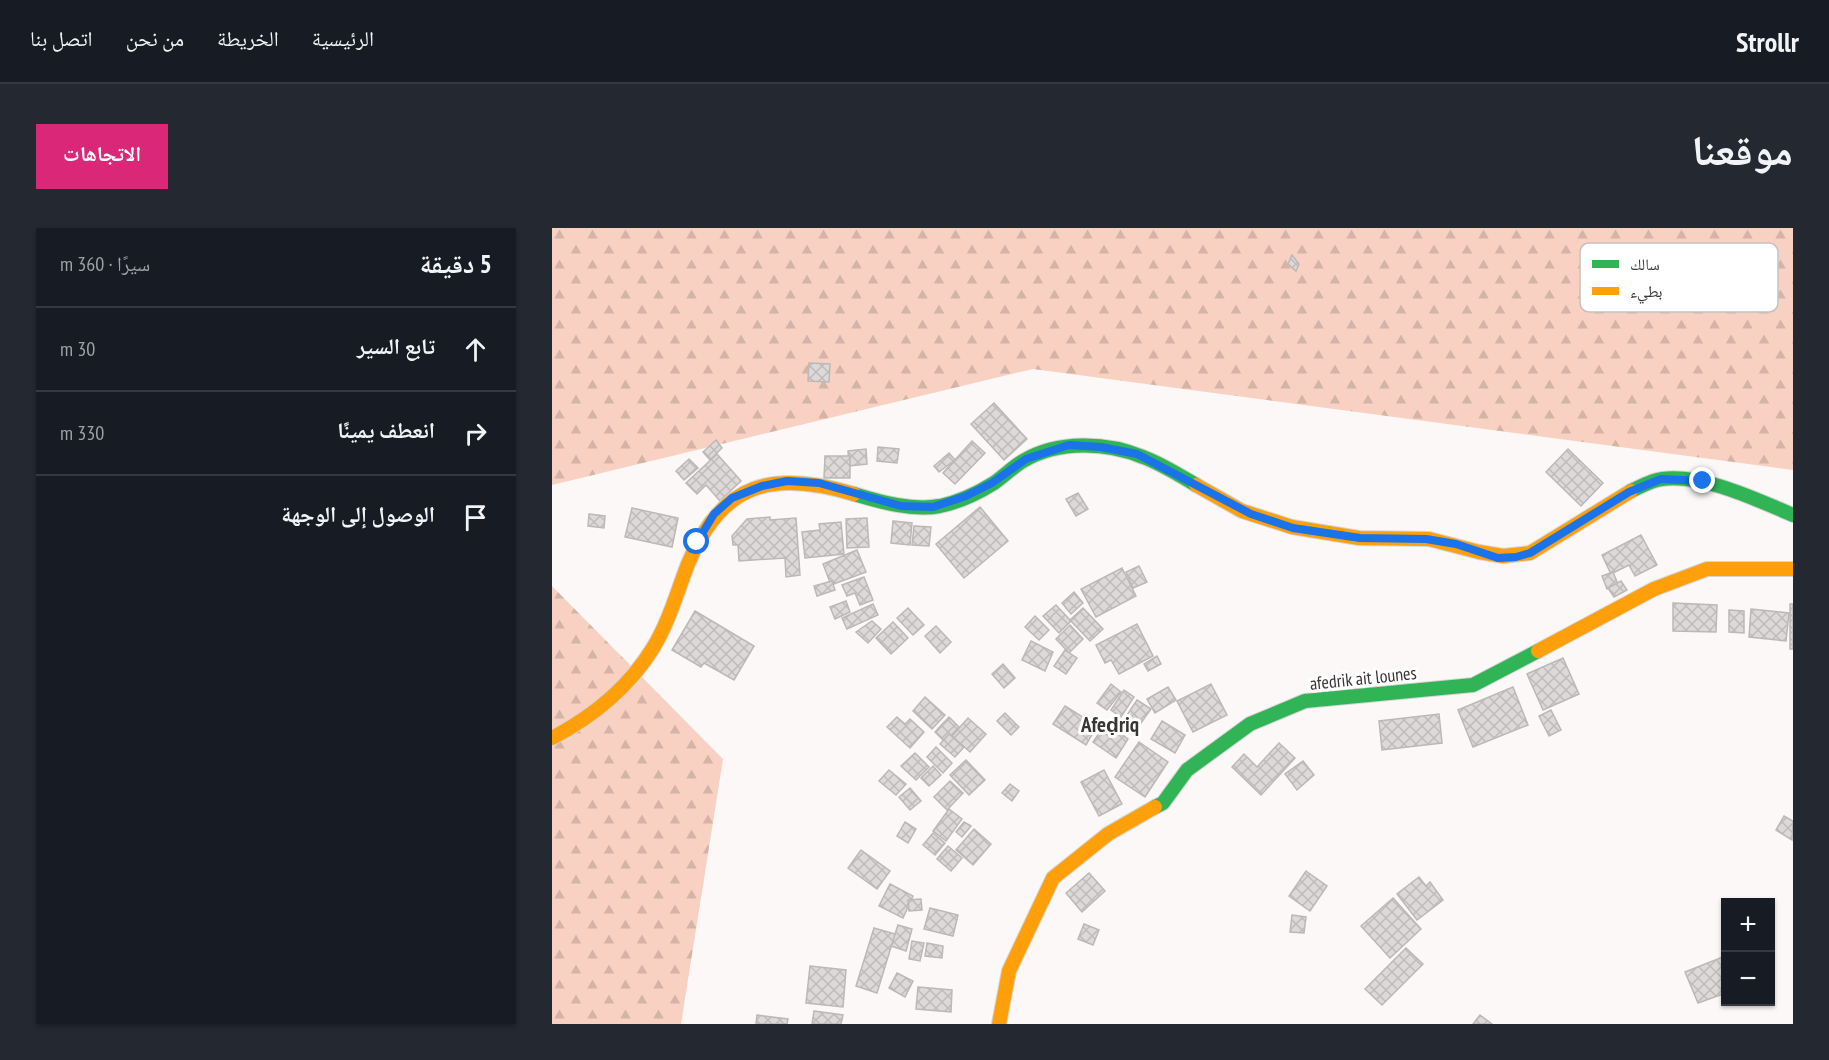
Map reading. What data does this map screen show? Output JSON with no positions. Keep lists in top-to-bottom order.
{
  "streets": {
    "main road": ["afedrik ait lounes"]
  },
  "districts": ["Afeḍriq"],
  "legend": ["سالك", "بطيء"],
  "page": {
    "header": "Strollr",
    "nav": [
      "الرئيسية",
      "الخريطة",
      "من نحن",
      "اتصل بنا"
    ],
    "title": "موقعنا",
    "buttons": "الاتجاهات",
    "heading": ["5 دقيقة", "سيرًا · 360 m"],
    "list": [
      ["تابع السير", "30 m"],
      ["انعطف يمينًا", "330 m"],
      "الوصول إلى الوجهة"
    ],
    "map_buttons": ["+", "−"]
  }
}
